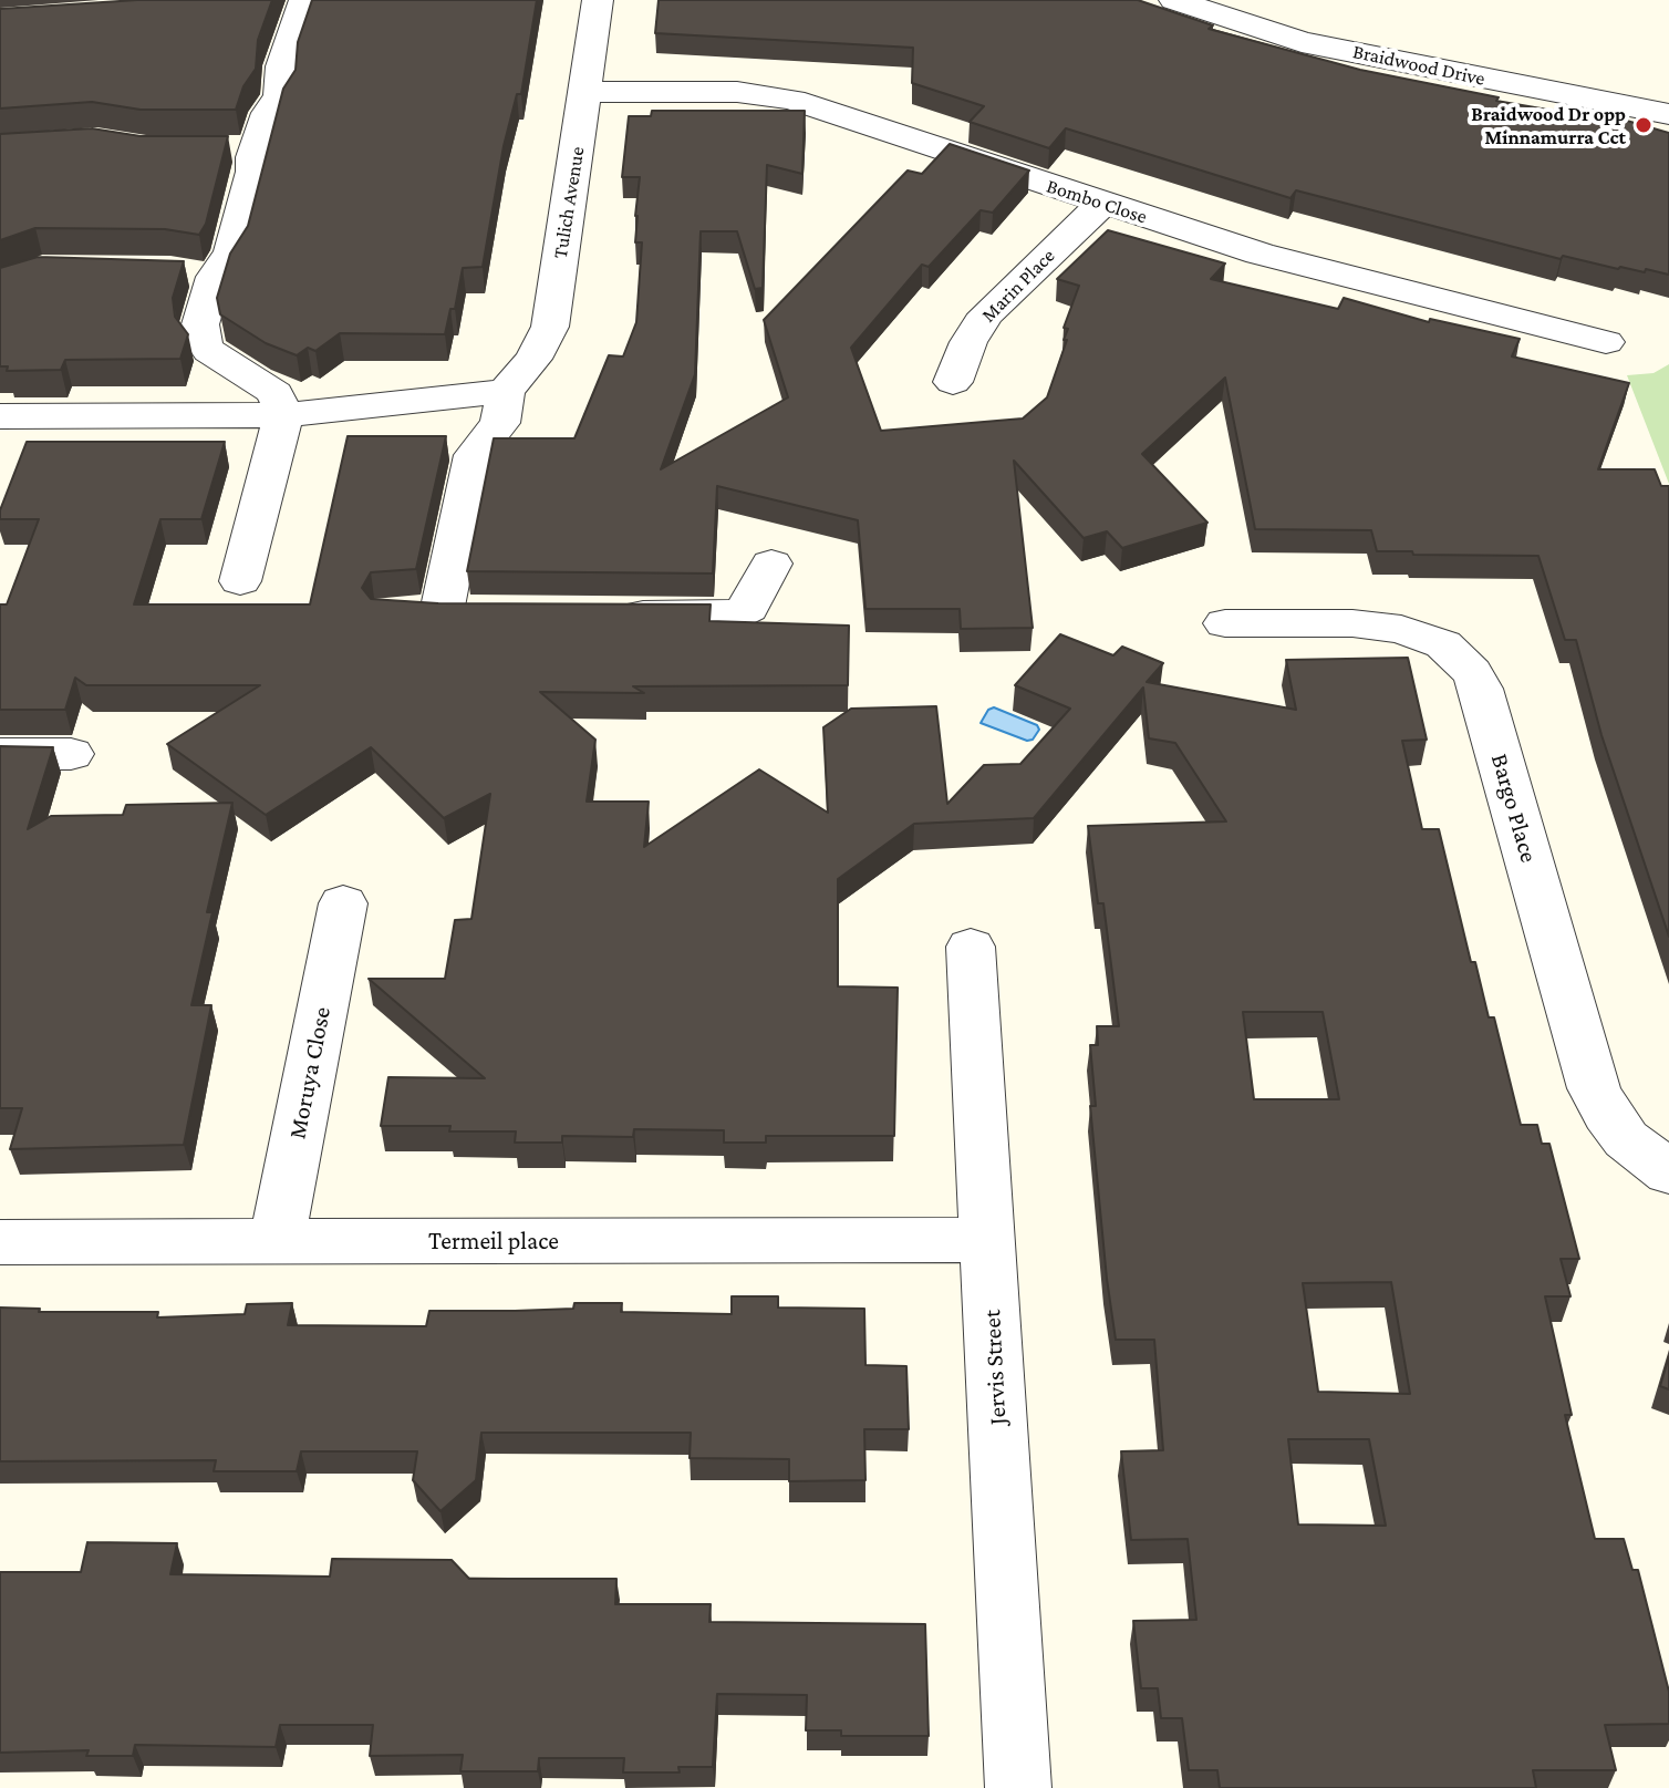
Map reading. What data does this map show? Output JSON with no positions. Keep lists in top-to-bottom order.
{
  "streets": {
    "street": [
      "Braidwood Drive",
      "Bombo Close",
      "Tulich Avenue",
      "Marin Place",
      "Bargo Place",
      "Moruya Close",
      "Termeil place",
      "Jervis Street"
    ]
  },
  "crossings": [
    ["Bombo Close", "Tulich Avenue"],
    ["Bombo Close", "Marin Place"],
    ["Moruya Close", "Termeil place"],
    ["Termeil place", "Jervis Street"]
  ],
  "places": ["Braidwood Dr opp Minnamurra Cct"]
}
